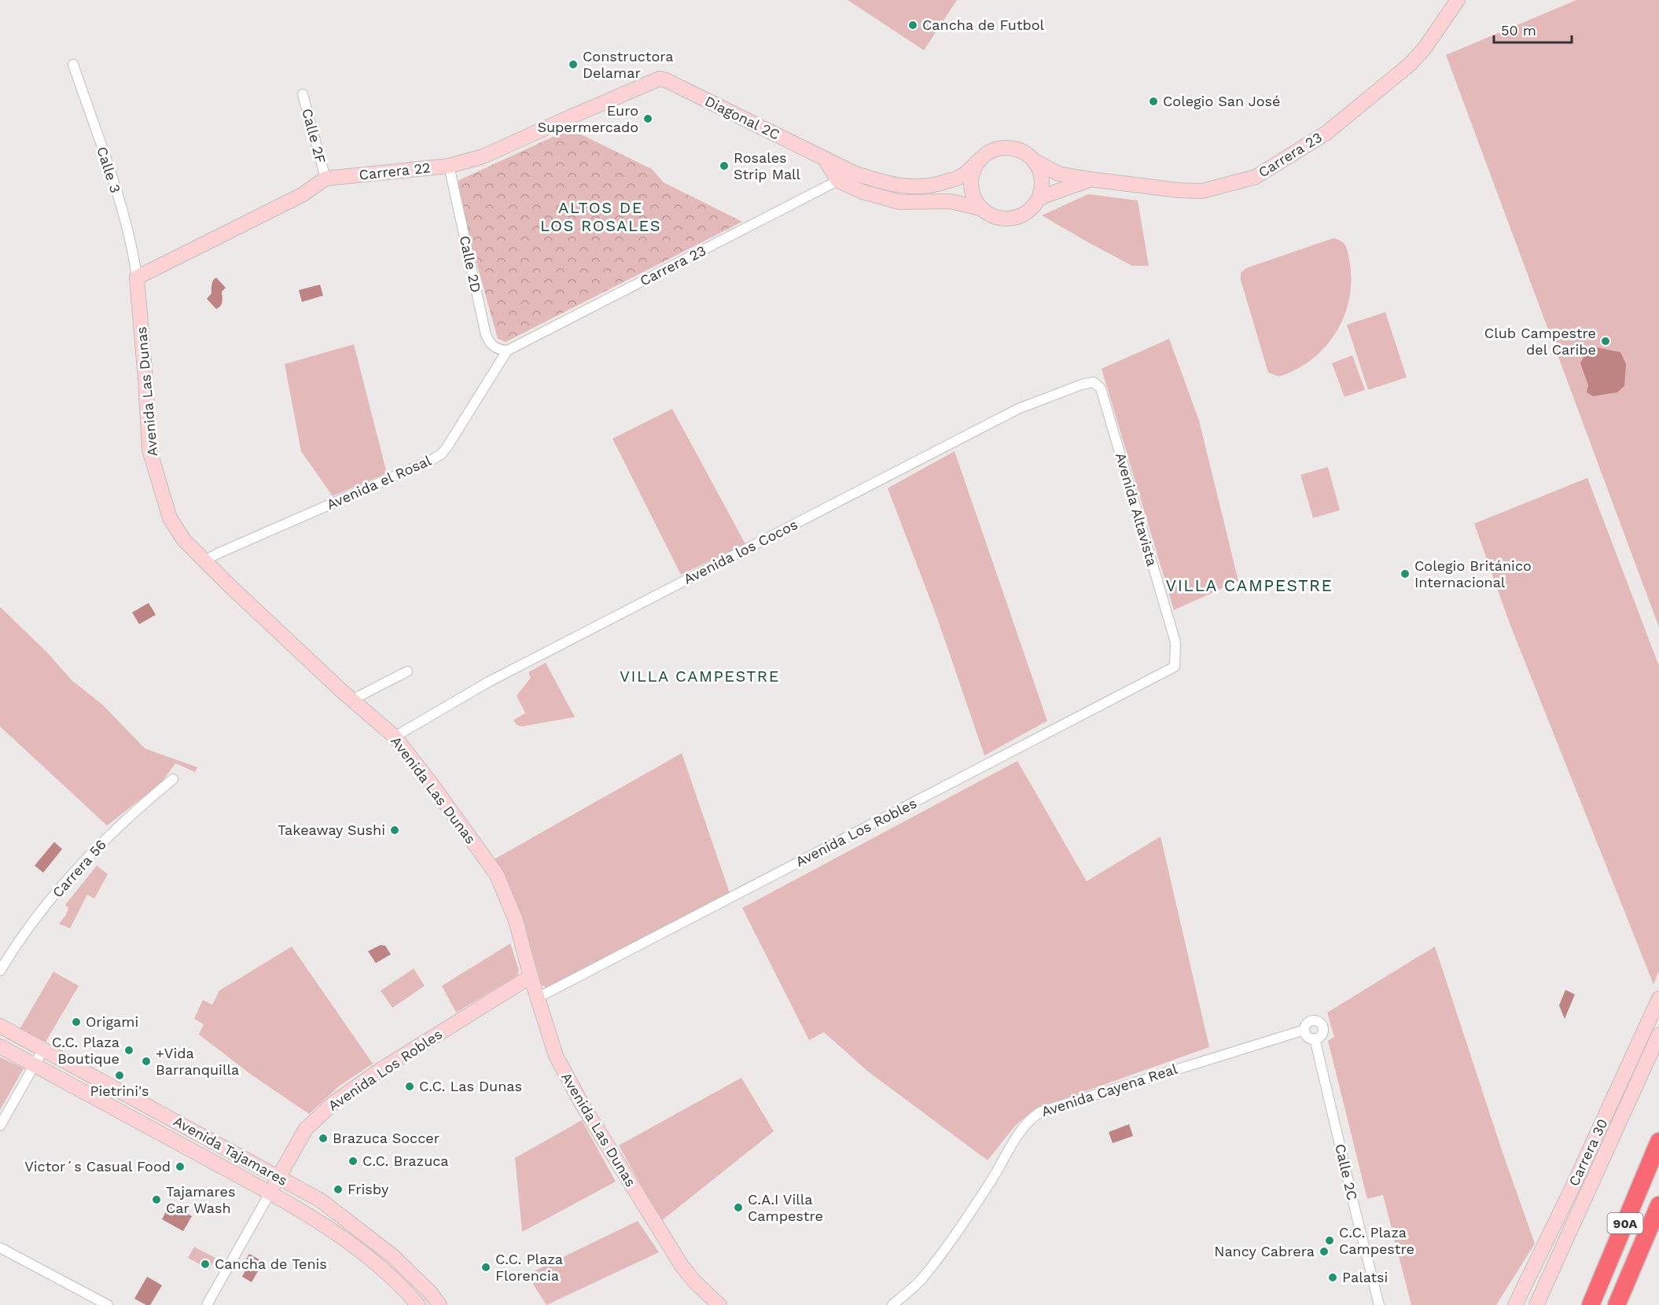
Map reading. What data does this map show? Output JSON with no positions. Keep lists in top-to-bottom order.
{
  "streets": {
    "highway": ["90A"],
    "street": [
      "Diagonal 2C",
      "Calle 2F",
      "Carrera 23",
      "Calle 3",
      "Carrera 22",
      "Calle 2D",
      "Avenida Las Dunas",
      "Avenida el Rosal",
      "Avenida Altavista",
      "Avenida los Cocos",
      "Avenida Los Robles",
      "Carrera 56",
      "Avenida Cayena Real",
      "Avenida Tajamares",
      "Carrera 30",
      "Calle 2C"
    ]
  },
  "crossings": [
    ["Diagonal 2C", "Carrera 23"],
    ["Diagonal 2C", "Carrera 22"],
    ["Calle 2F", "Carrera 22"],
    ["Carrera 23", "Calle 2D"],
    ["Carrera 23", "Avenida el Rosal"],
    ["Calle 3", "Carrera 22"],
    ["Calle 3", "Avenida Las Dunas"],
    ["Carrera 22", "Calle 2D"],
    ["Carrera 22", "Avenida Las Dunas"],
    ["Calle 2D", "Avenida el Rosal"],
    ["Avenida Las Dunas", "Avenida el Rosal"],
    ["Avenida Las Dunas", "Avenida los Cocos"],
    ["Avenida Las Dunas", "Avenida Los Robles"],
    ["Avenida Altavista", "Avenida los Cocos"],
    ["Avenida Altavista", "Avenida Los Robles"],
    ["Avenida Los Robles", "Avenida Tajamares"],
    ["Avenida Cayena Real", "Calle 2C"]
  ],
  "districts": ["ALTOS DE LOS ROSALES", "VILLA CAMPESTRE", "VILLA CAMPESTRE"],
  "places": [
    "Cancha de Futbol",
    "Constructora Delamar",
    "Colegio San José",
    "Euro Supermercado",
    "Rosales Strip Mall",
    "Club Campestre del Caribe",
    "Colegio Británico Internacional",
    "Takeaway Sushi",
    "Origami",
    "C.C. Plaza Boutique",
    "+Vida Barranquilla",
    "Pietrini's",
    "C.C. Las Dunas",
    "Brazuca Soccer",
    "C.C. Brazuca",
    "Victor´s Casual Food",
    "Frisby",
    "Tajamares Car Wash",
    "C.A.I Villa Campestre",
    "C.C. Plaza Campestre",
    "Nancy Cabrera",
    "Cancha de Tenis",
    "C.C. Plaza Florencia",
    "Palatsi"
  ],
  "scale_bar": "50 m"
}
